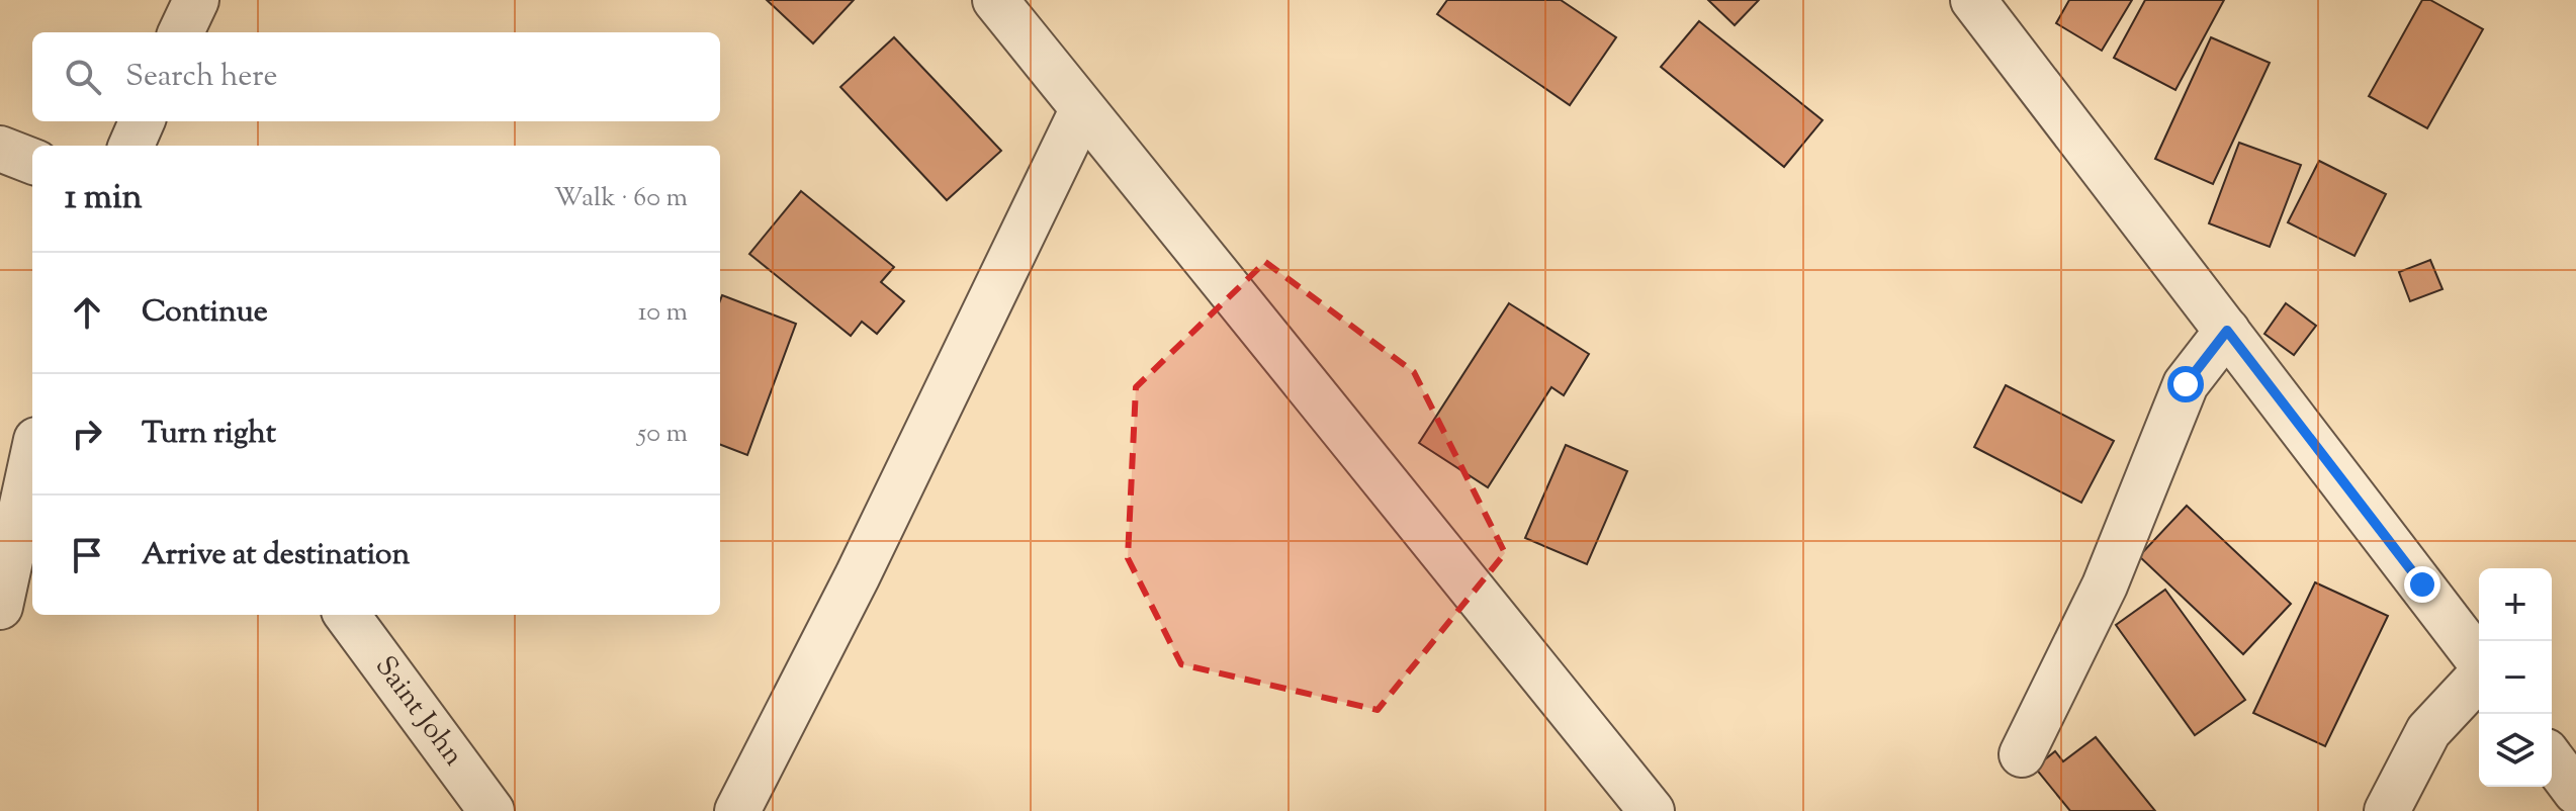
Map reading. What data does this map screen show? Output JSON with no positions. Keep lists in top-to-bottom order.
{
  "streets": {
    "street": ["Saint John"]
  },
  "page": {
    "search": "Search here",
    "heading": ["1 min", "Walk · 60 m"],
    "list": [
      ["Continue", "10 m"],
      ["Turn right", "50 m"],
      "Arrive at destination"
    ],
    "map_buttons": ["+", "−"]
  }
}
